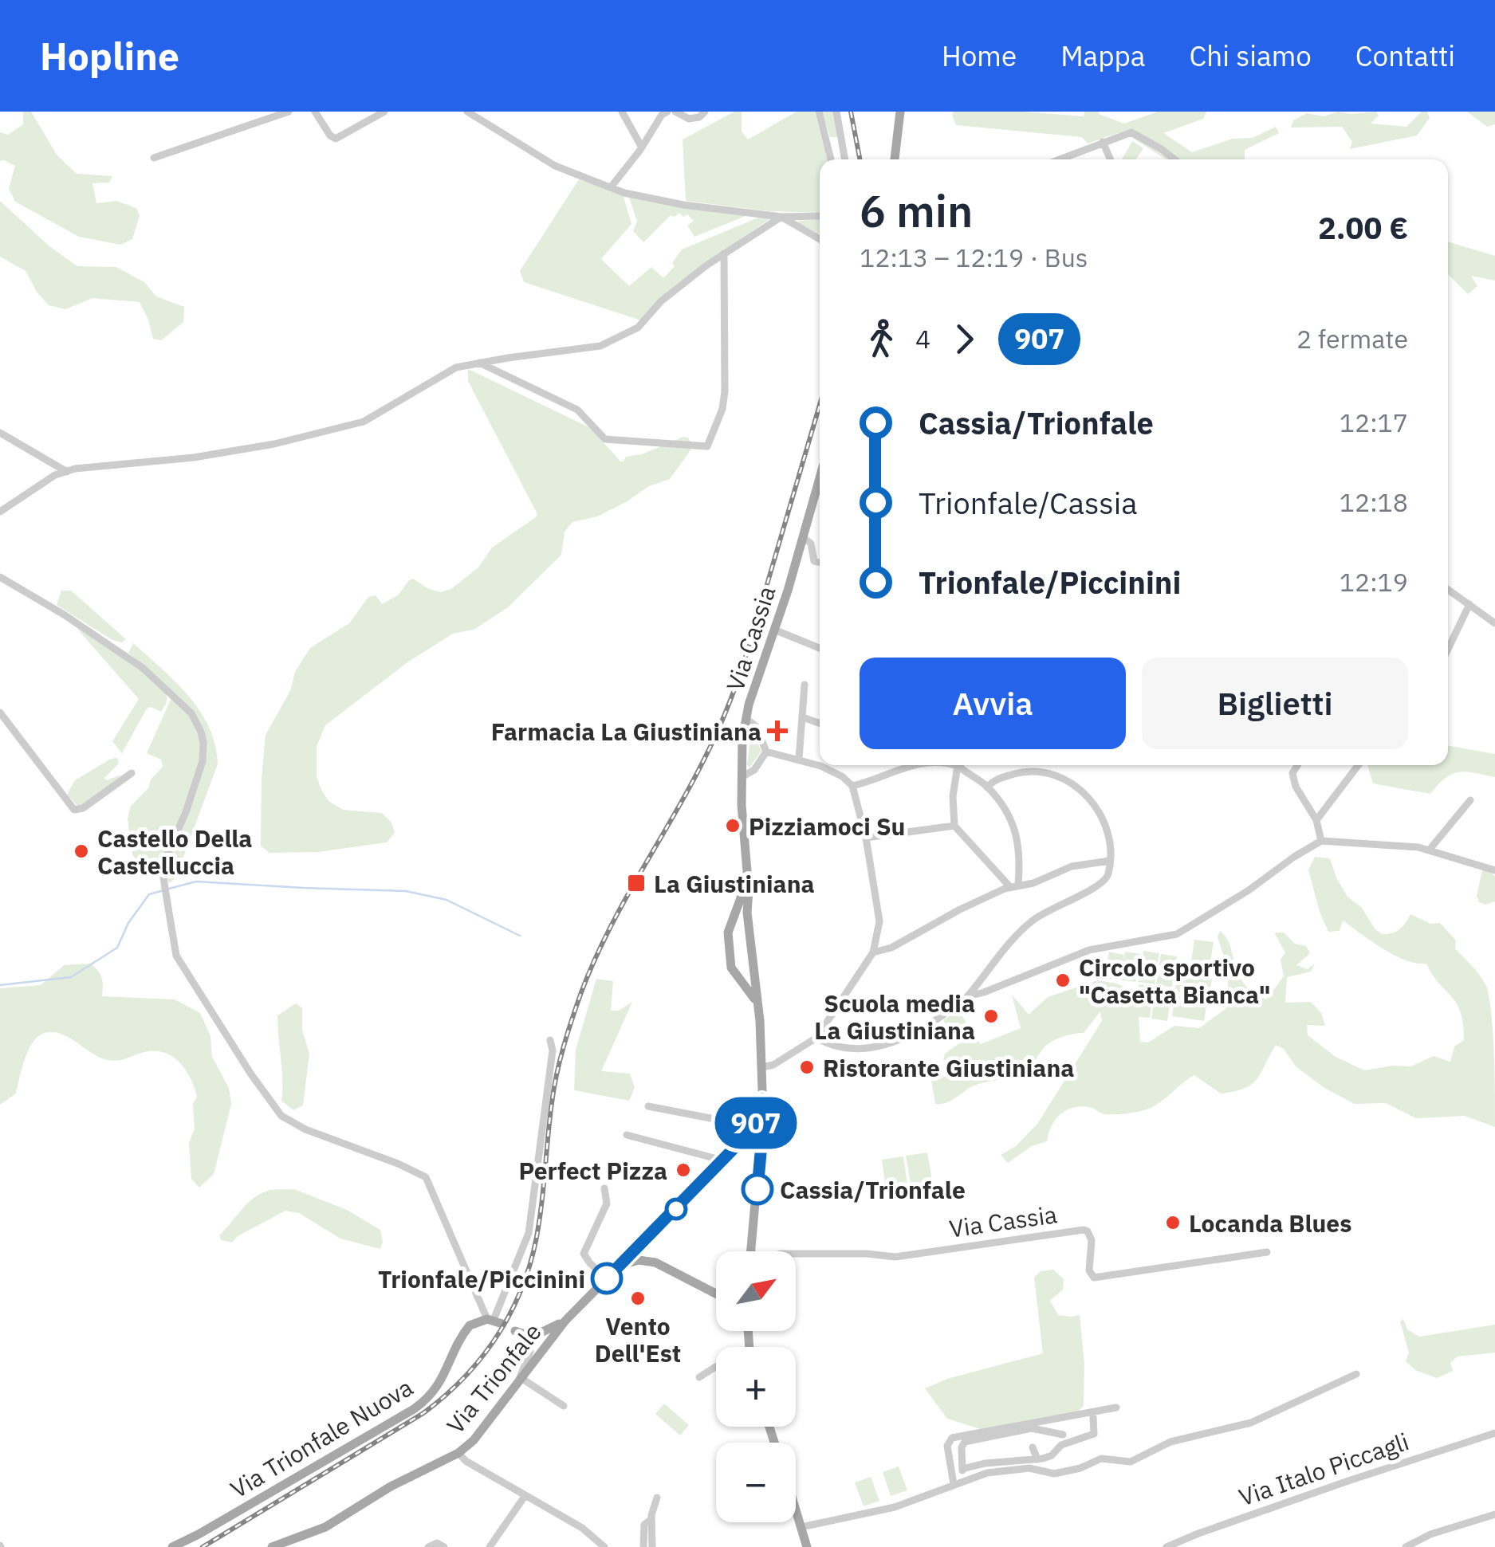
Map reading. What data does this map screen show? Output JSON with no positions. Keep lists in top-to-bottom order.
{
  "streets": {
    "main road": ["Via Cassia", "Via Trionfale", "Via Trionfale Nuova"],
    "street": ["Via Italo Piccagli"]
  },
  "crossings": [
    ["Via Cassia", "Via Trionfale"]
  ],
  "places": {
    "health": ["Farmacia La Giustiniana"],
    "other": [
      "Pizziamoci Su",
      "Castello Della Castelluccia",
      "Circolo sportivo \"Casetta Bianca\"",
      "Scuola media La Giustiniana",
      "Ristorante Giustiniana",
      "Perfect Pizza",
      "Cassia/Trionfale",
      "Locanda Blues",
      "Trionfale/Piccinini",
      "Vento Dell'Est"
    ],
    "transit": ["La Giustiniana"]
  },
  "lines": ["bus line 907"],
  "north": "top right",
  "page": {
    "header": "Hopline",
    "nav": [
      "Home",
      "Mappa",
      "Chi siamo",
      "Contatti"
    ],
    "on_map": "907",
    "heading": ["6 min", "12:13 – 12:19 · Bus", "2.00 €"],
    "legs": ["4", "907", "2 fermate"],
    "list": [
      {
        "name": "Cassia/Trionfale",
        "value": "12:17"
      },
      {
        "name": "Trionfale/Cassia",
        "value": "12:18"
      },
      {
        "name": "Trionfale/Piccinini",
        "value": "12:19"
      }
    ],
    "buttons": ["Avvia", "Biglietti"],
    "map_buttons": ["+", "−"]
  }
}
